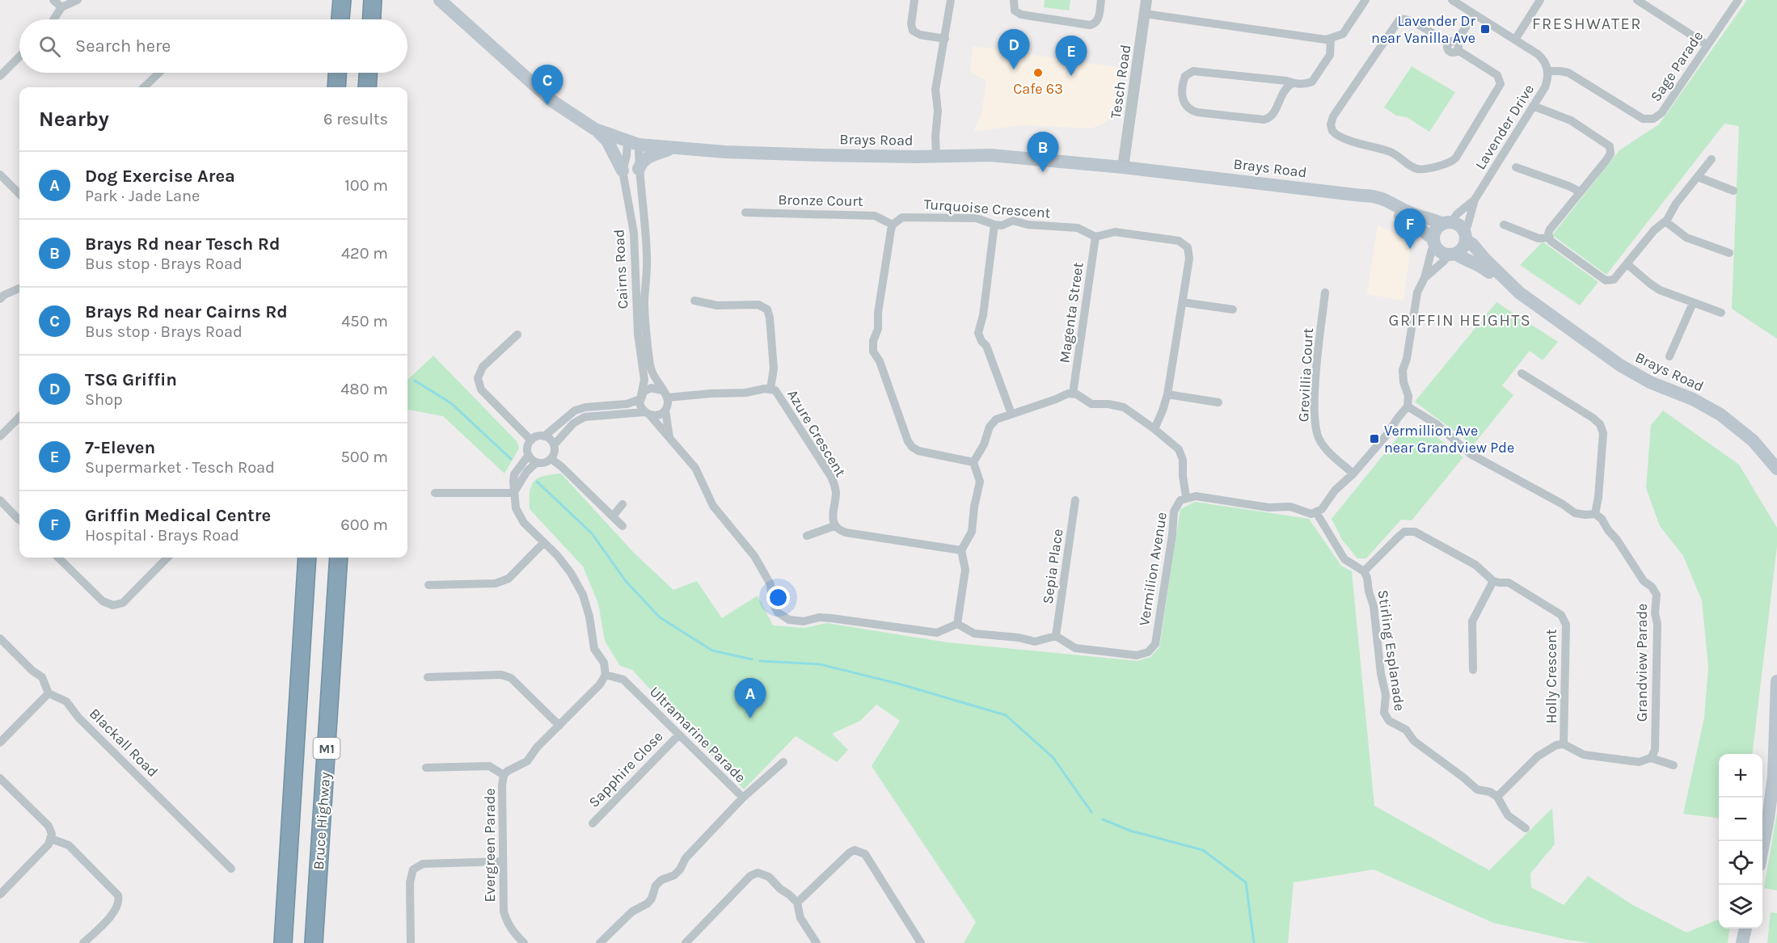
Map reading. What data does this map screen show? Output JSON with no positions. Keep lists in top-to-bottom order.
{
  "streets": {
    "highway": ["M1", "Bruce Highway"],
    "main road": ["Brays Road"],
    "street": [
      "Sage Parade",
      "Tesch Road",
      "Lavender Drive",
      "Bronze Court",
      "Turquoise Crescent",
      "Cairns Road",
      "Magenta Street",
      "Grevillia Court",
      "Azure Crescent",
      "Sepia Place",
      "Vermilion Avenue",
      "Stirling Esplanade",
      "Grandview Parade",
      "Holly Crescent",
      "Ultramarine Parade",
      "Blackall Road",
      "Sapphire Close",
      "Evergreen Parade"
    ]
  },
  "crossings": [
    ["Sage Parade", "Lavender Drive"],
    ["Tesch Road", "Brays Road"],
    ["Lavender Drive", "Brays Road"],
    ["Brays Road", "Cairns Road"],
    ["Bronze Court", "Turquoise Crescent"],
    ["Turquoise Crescent", "Magenta Street"],
    ["Cairns Road", "Azure Crescent"],
    ["Sepia Place", "Vermilion Avenue"],
    ["Stirling Esplanade", "Holly Crescent"],
    ["Ultramarine Parade", "Sapphire Close"],
    ["Ultramarine Parade", "Evergreen Parade"]
  ],
  "districts": ["FRESHWATER", "GRIFFIN HEIGHTS"],
  "places": {
    "transit": ["Lavender Dr near Vanilla Ave", "Vermillion Ave near Grandview Pde"],
    "other": ["Cafe 63"]
  },
  "page": {
    "search": "Search here",
    "pins": [
      "D",
      "E",
      "C",
      "B",
      "F",
      "A"
    ],
    "heading": ["Nearby", "6 results"],
    "list": [
      {
        "mark": "A",
        "name": "Dog Exercise Area",
        "note": "Park · Jade Lane",
        "value": "100 m"
      },
      {
        "mark": "B",
        "name": "Brays Rd near Tesch Rd",
        "note": "Bus stop · Brays Road",
        "value": "420 m"
      },
      {
        "mark": "C",
        "name": "Brays Rd near Cairns Rd",
        "note": "Bus stop · Brays Road",
        "value": "450 m"
      },
      {
        "mark": "D",
        "name": "TSG Griffin",
        "note": "Shop",
        "value": "480 m"
      },
      {
        "mark": "E",
        "name": "7-Eleven",
        "note": "Supermarket · Tesch Road",
        "value": "500 m"
      },
      {
        "mark": "F",
        "name": "Griffin Medical Centre",
        "note": "Hospital · Brays Road",
        "value": "600 m"
      }
    ],
    "map_buttons": ["+", "−"]
  }
}
